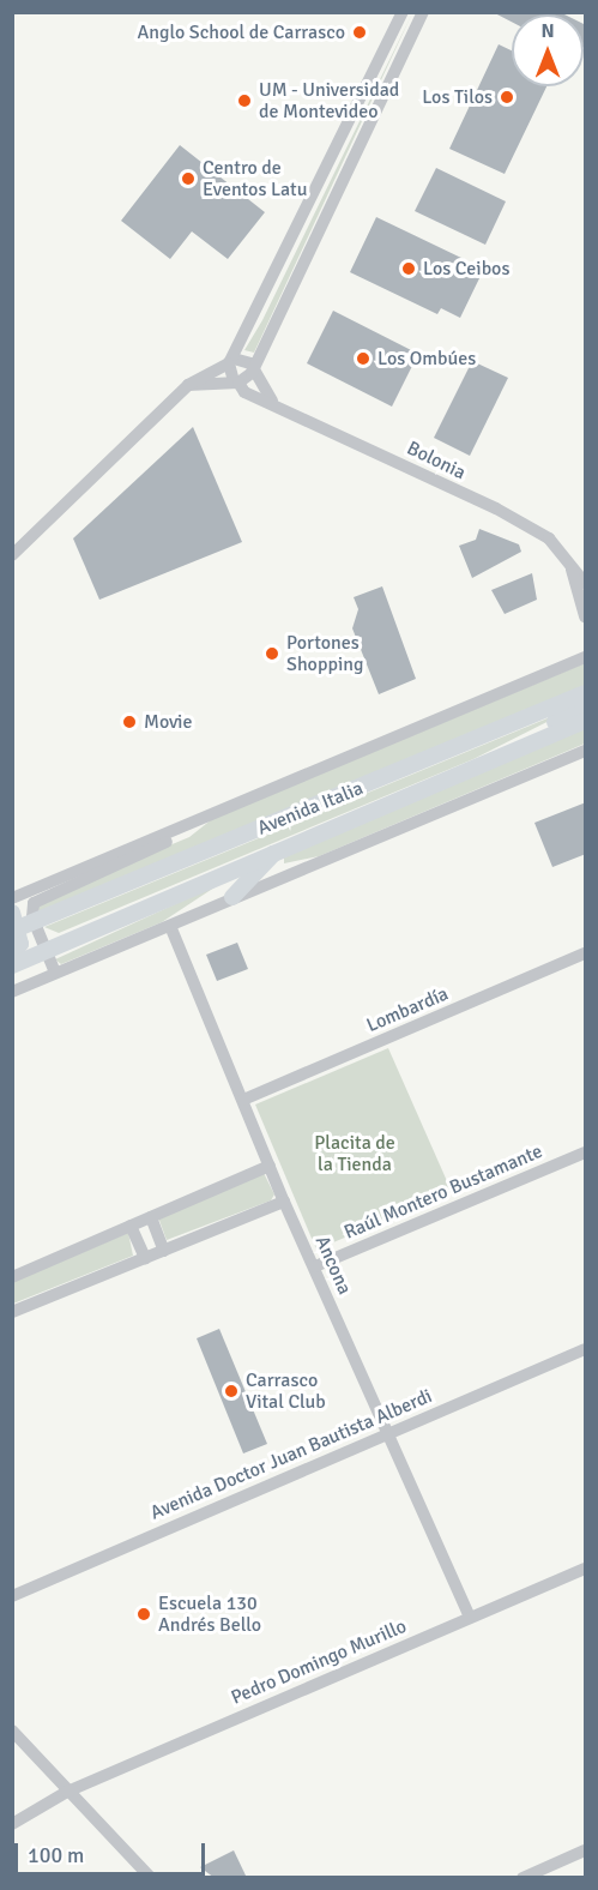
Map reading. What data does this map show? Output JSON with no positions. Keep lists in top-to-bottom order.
{
  "streets": {
    "main road": ["Avenida Italia"],
    "street": [
      "Bolonia",
      "Lombardía",
      "Raúl Montero Bustamante",
      "Ancona",
      "Avenida Doctor Juan Bautista Alberdi",
      "Pedro Domingo Murillo"
    ]
  },
  "crossings": [
    ["Lombardía", "Ancona"],
    ["Raúl Montero Bustamante", "Ancona"],
    ["Ancona", "Avenida Doctor Juan Bautista Alberdi"],
    ["Ancona", "Pedro Domingo Murillo"]
  ],
  "parks": ["Placita de la Tienda"],
  "places": [
    "Anglo School de Carrasco",
    "Los Tilos",
    "UM - Universidad de Montevideo",
    "Centro de Eventos Latu",
    "Los Ceibos",
    "Los Ombúes",
    "Portones Shopping",
    "Movie",
    "Carrasco Vital Club",
    "Escuela 130 Andrés Bello"
  ],
  "scale_bar": "100 m",
  "north": "top"
}
